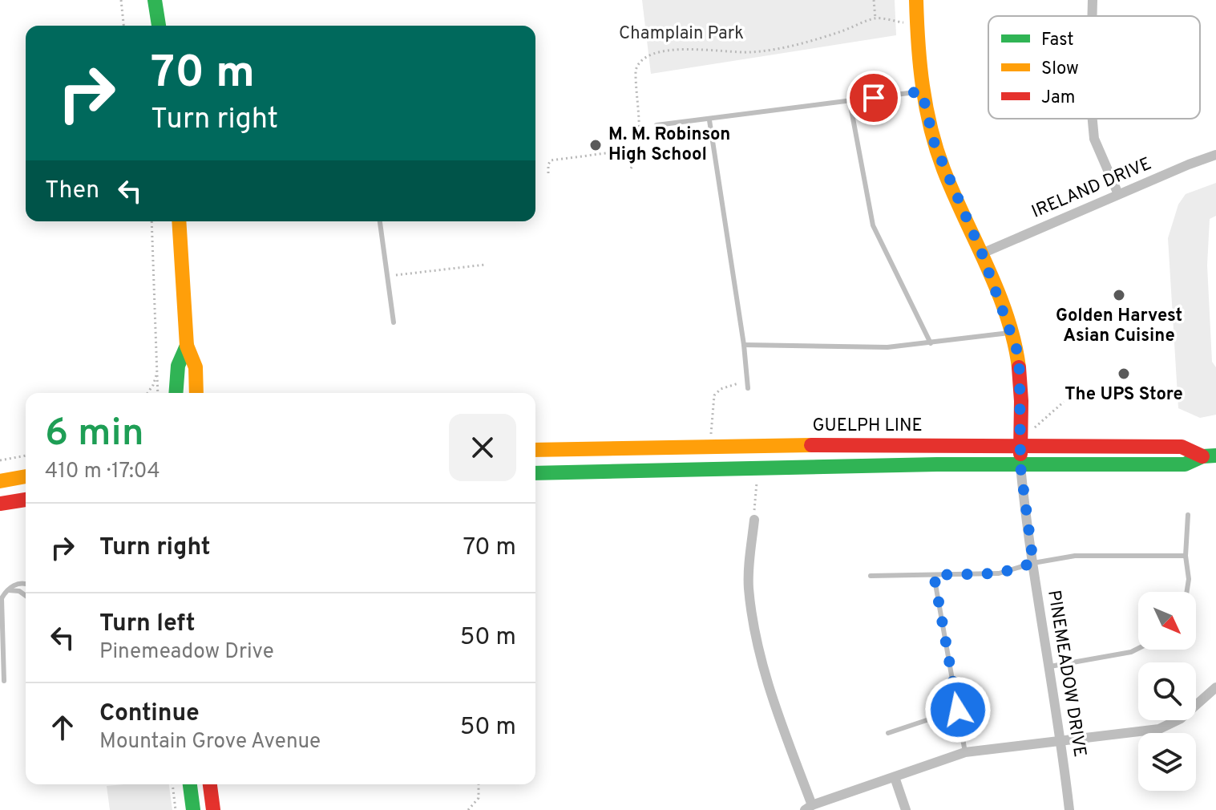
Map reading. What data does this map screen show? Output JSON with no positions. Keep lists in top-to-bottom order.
{
  "streets": {
    "main road": ["GUELPH LINE"],
    "street": ["IRELAND DRIVE", "PINEMEADOW DRIVE"]
  },
  "crossings": [
    ["GUELPH LINE", "PINEMEADOW DRIVE"]
  ],
  "parks": ["Champlain Park"],
  "places": ["M. M. Robinson High School", "Golden Harvest Asian Cuisine", "The UPS Store"],
  "legend": ["Fast", "Slow", "Jam"],
  "north": "bottom right",
  "page": {
    "turn": ["70 m", "Turn right"],
    "then": "Then",
    "heading": ["6 min", "410 m · 17:04"],
    "list": [
      {
        "name": "Turn right",
        "value": "70 m"
      },
      {
        "name": "Turn left",
        "note": "Pinemeadow Drive",
        "value": "50 m"
      },
      {
        "name": "Continue",
        "note": "Mountain Grove Avenue",
        "value": "50 m"
      }
    ]
  }
}
